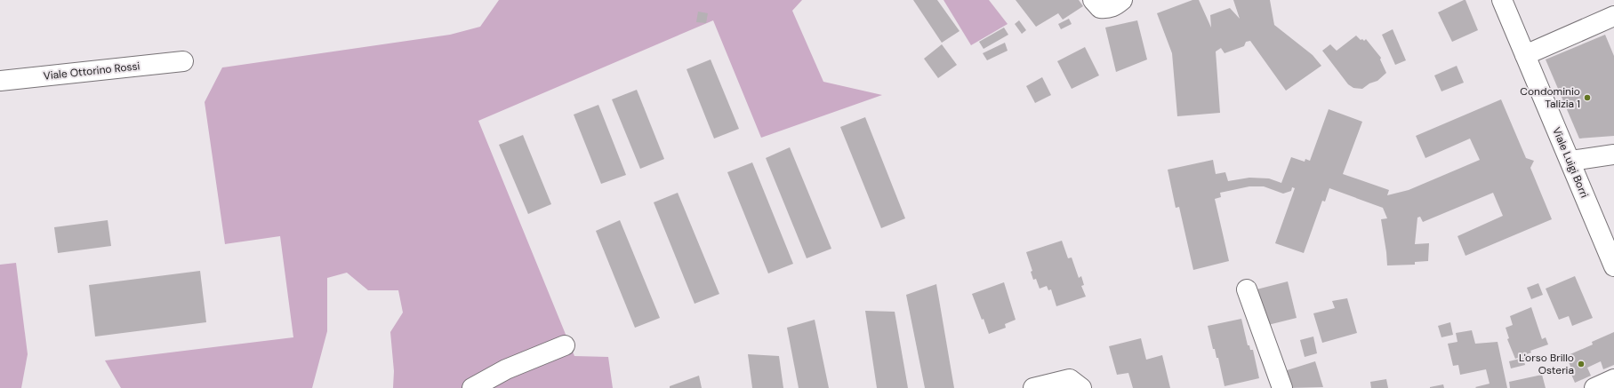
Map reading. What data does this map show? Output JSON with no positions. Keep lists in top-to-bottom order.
{
  "streets": {
    "street": ["Viale Ottorino Rossi", "Viale Luigi Borri"]
  },
  "places": ["Condominio Talizia 1", "L'orso Brillo Osteria"]
}
